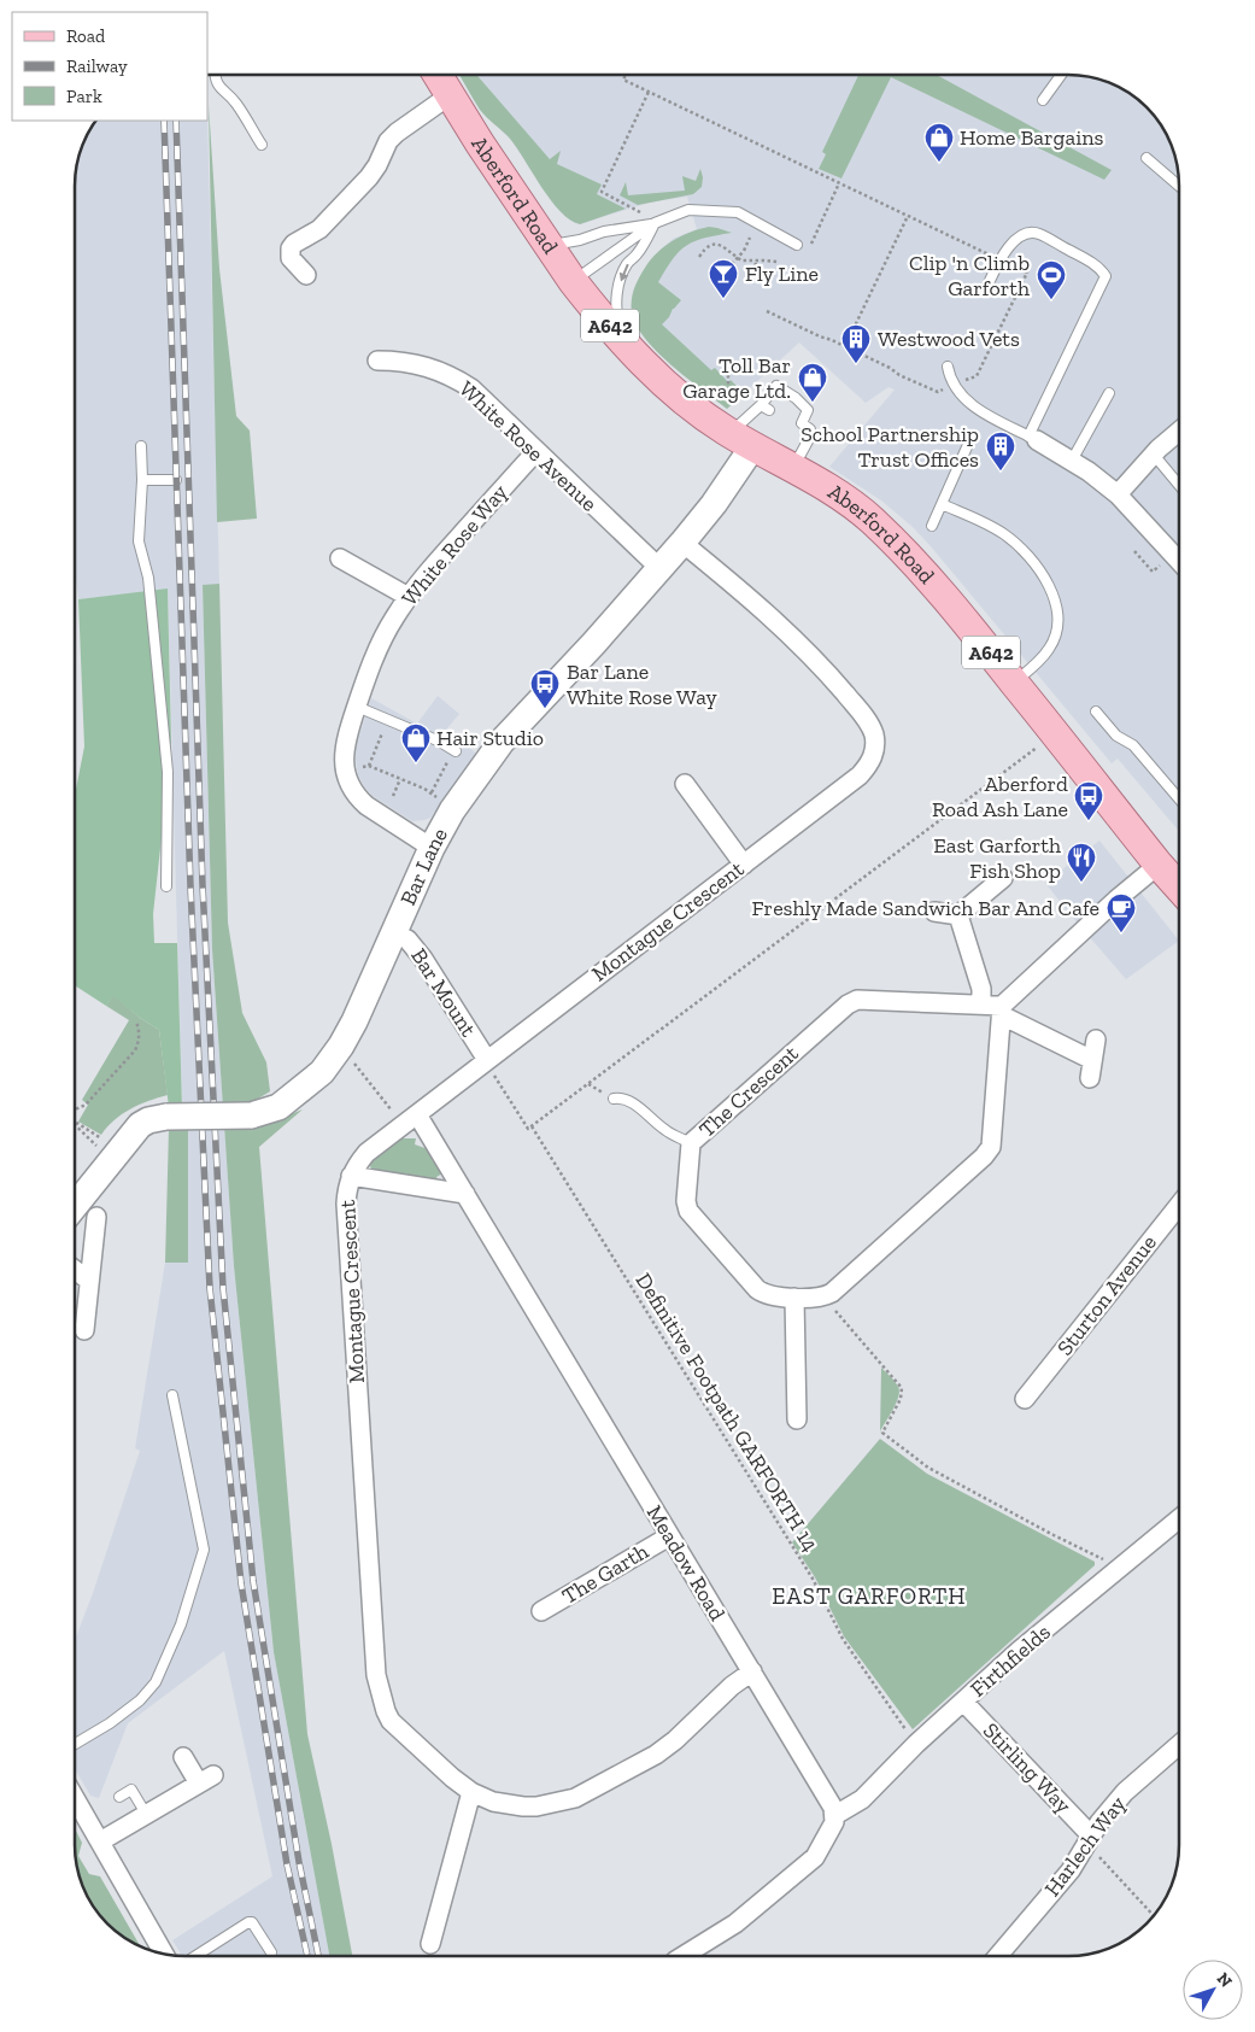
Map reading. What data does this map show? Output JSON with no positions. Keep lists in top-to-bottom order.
{
  "streets": {
    "main road": ["Aberford Road", "A642"],
    "street": [
      "White Rose Avenue",
      "White Rose Way",
      "Bar Lane",
      "Montague Crescent",
      "Bar Mount",
      "The Crescent",
      "Sturton Avenue",
      "Meadow Road",
      "The Garth",
      "Firthfields",
      "Stirling Way",
      "Harlech Way"
    ],
    "path": ["Definitive Footpath GARFORTH 14"]
  },
  "crossings": [
    ["Aberford Road", "Bar Lane"],
    ["White Rose Avenue", "White Rose Way"],
    ["White Rose Avenue", "Bar Lane"],
    ["Bar Lane", "Montague Crescent"],
    ["Bar Lane", "Bar Mount"],
    ["Montague Crescent", "Bar Mount"],
    ["Montague Crescent", "Definitive Footpath GARFORTH 14"],
    ["Montague Crescent", "Meadow Road"],
    ["Bar Mount", "Definitive Footpath GARFORTH 14"],
    ["Definitive Footpath GARFORTH 14", "Firthfields"],
    ["Meadow Road", "The Garth"],
    ["Meadow Road", "Firthfields"],
    ["Firthfields", "Stirling Way"],
    ["Stirling Way", "Harlech Way"]
  ],
  "districts": ["EAST GARFORTH"],
  "places": {
    "shop": ["Home Bargains", "Toll Bar Garage Ltd.", "Hair Studio"],
    "bar": ["Fly Line"],
    "sports": ["Clip 'n Climb Garforth"],
    "building": ["Westwood Vets", "School Partnership Trust Offices"],
    "bus stop": ["Bar Lane White Rose Way", "Aberford Road Ash Lane"],
    "restaurant": ["East Garforth Fish Shop"],
    "cafe": ["Freshly Made Sandwich Bar And Cafe"]
  },
  "legend": ["Road", "Railway", "Park"],
  "north": "top right"
}
